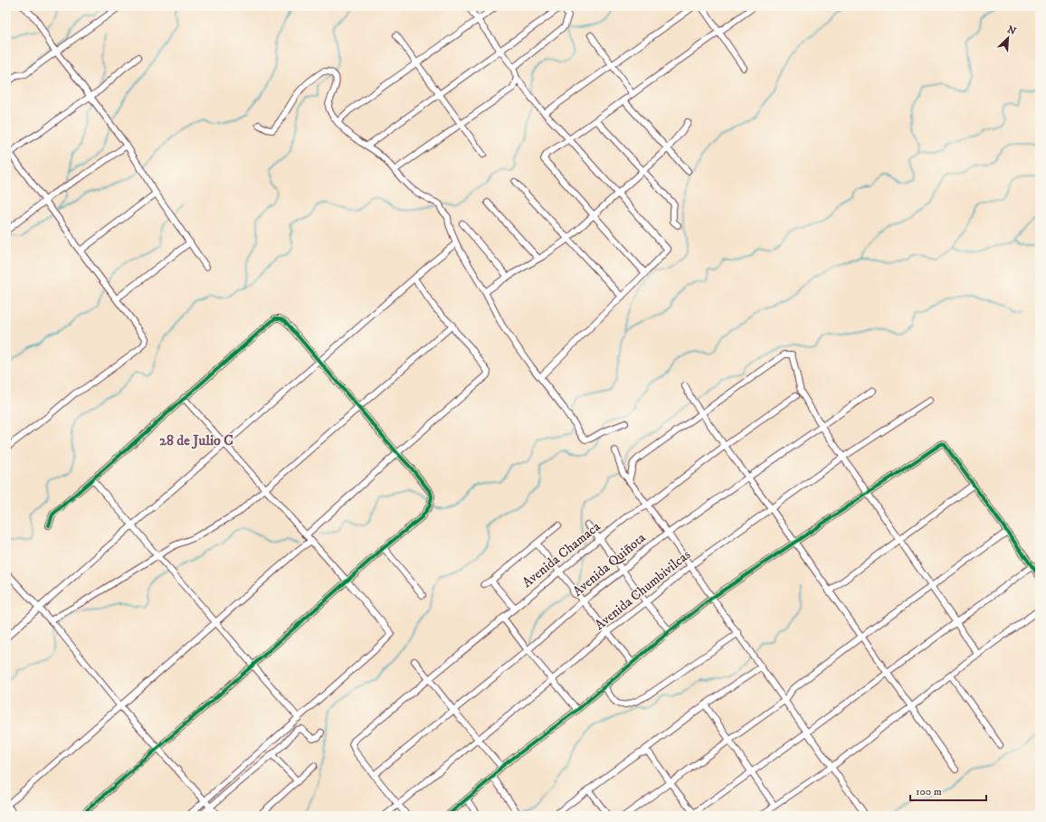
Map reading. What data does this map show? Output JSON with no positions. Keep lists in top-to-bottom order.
{
  "streets": {
    "street": ["Avenida Chamaca", "Avenida Quiñota", "Avenida Chumbivilcas"]
  },
  "crossings": [
    ["Avenida Chamaca", "Avenida Quiñota"]
  ],
  "districts": ["28 de Julio C"],
  "scale_bar": "100 m",
  "north": "top right"
}
